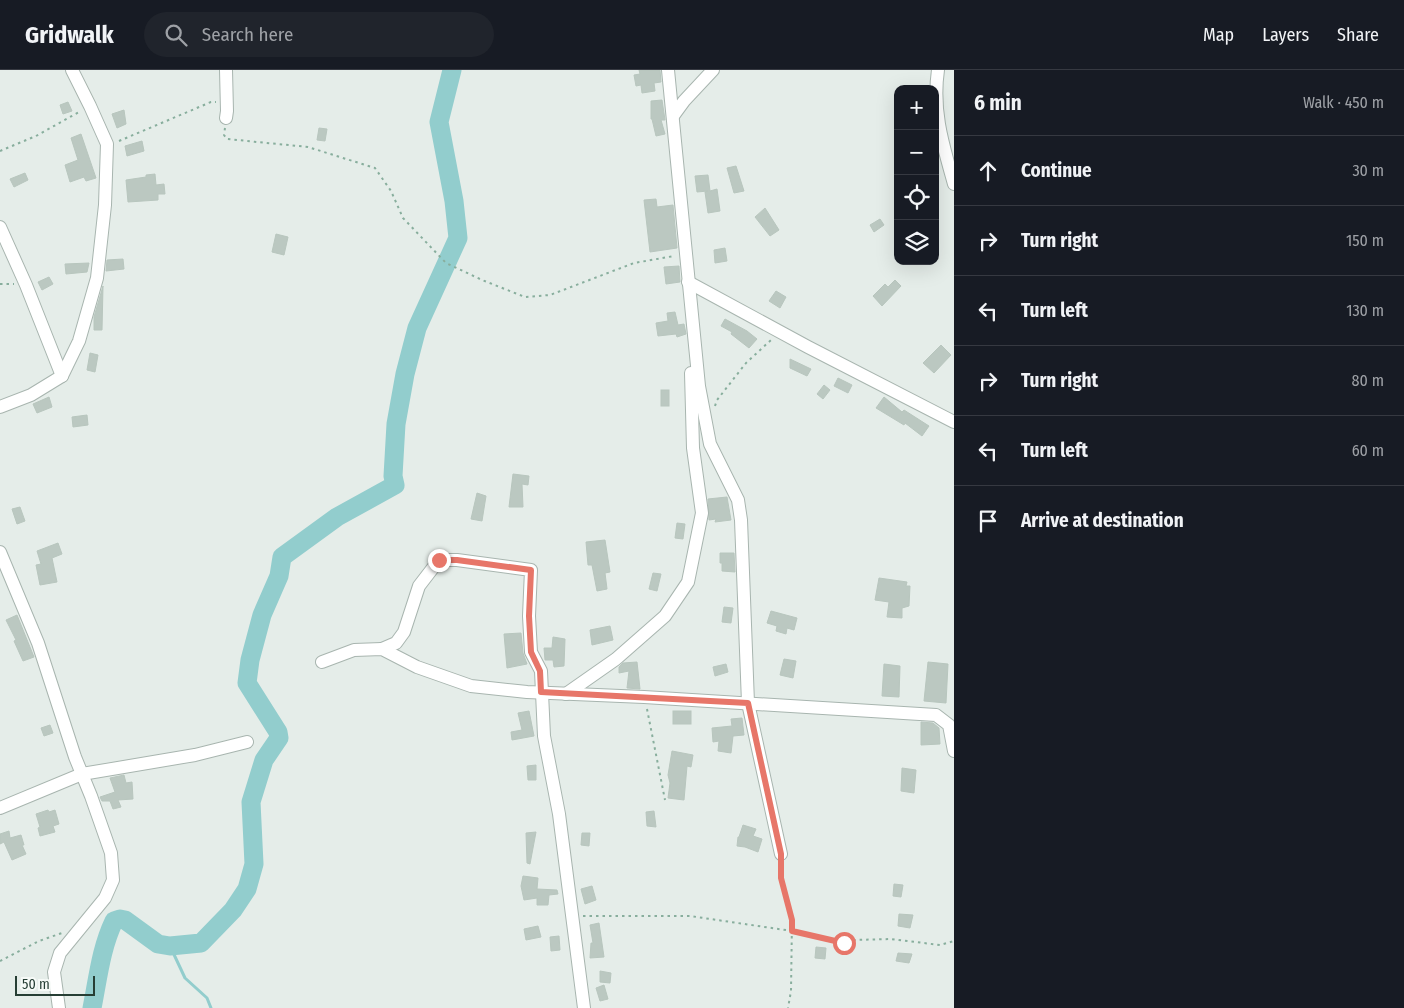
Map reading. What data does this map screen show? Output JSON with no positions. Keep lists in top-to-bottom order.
{
  "scale_bar": "50 m",
  "page": {
    "header": "Gridwalk",
    "search": "Search here",
    "nav": ["Map", "Layers", "Share"],
    "heading": ["6 min", "Walk · 450 m"],
    "map_buttons": ["+", "−"],
    "list": [
      ["Continue", "30 m"],
      ["Turn right", "150 m"],
      ["Turn left", "130 m"],
      ["Turn right", "80 m"],
      ["Turn left", "60 m"],
      "Arrive at destination"
    ],
    "scale": "50 m"
  }
}
